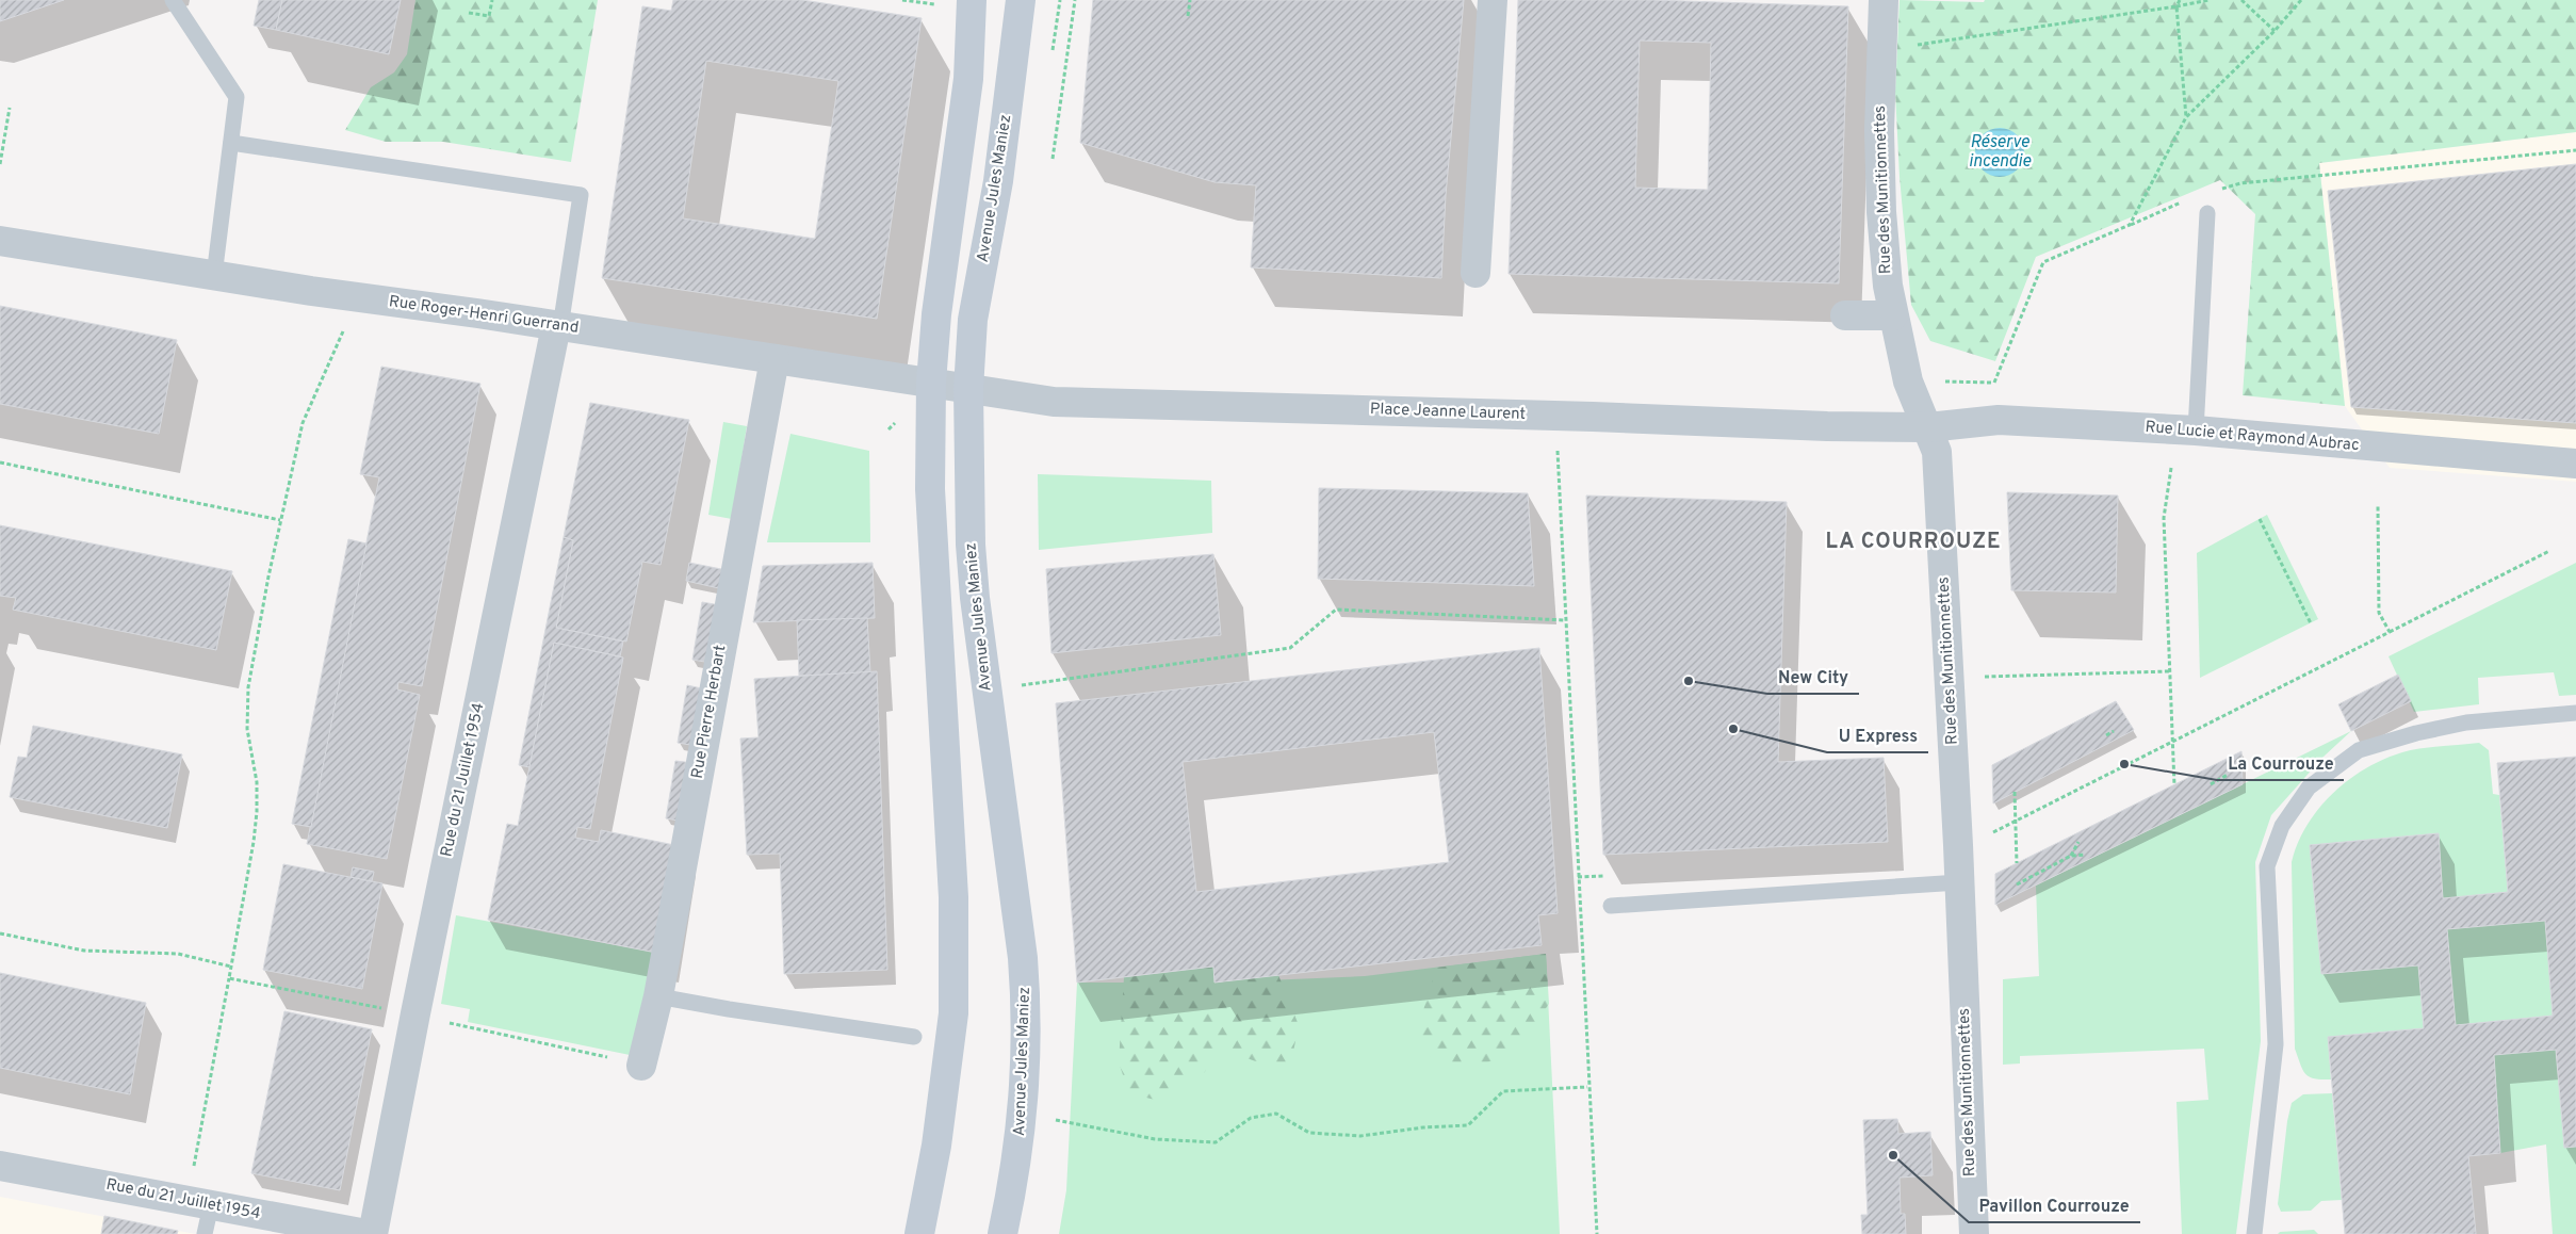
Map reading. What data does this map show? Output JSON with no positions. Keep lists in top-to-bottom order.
{
  "streets": {
    "main road": ["Avenue Jules Maniez"],
    "street": [
      "Rue des Munitionnettes",
      "Rue Roger-Henri Guerrand",
      "Place Jeanne Laurent",
      "Rue Lucie et Raymond Aubrac",
      "Rue Pierre Herbart",
      "Rue du 21 Juillet 1954"
    ]
  },
  "crossings": [
    ["Avenue Jules Maniez", "Rue Roger-Henri Guerrand"],
    ["Avenue Jules Maniez", "Place Jeanne Laurent"],
    ["Rue des Munitionnettes", "Place Jeanne Laurent"],
    ["Rue des Munitionnettes", "Rue Lucie et Raymond Aubrac"],
    ["Rue Roger-Henri Guerrand", "Place Jeanne Laurent"],
    ["Rue Roger-Henri Guerrand", "Rue Pierre Herbart"],
    ["Rue Roger-Henri Guerrand", "Rue du 21 Juillet 1954"],
    ["Place Jeanne Laurent", "Rue Lucie et Raymond Aubrac"]
  ],
  "districts": ["LA COURROUZE"],
  "water": ["Réserve incendie"],
  "places": [
    "New City",
    "U Express",
    "La Courrouze",
    "Pavillon Courrouze"
  ]
}
